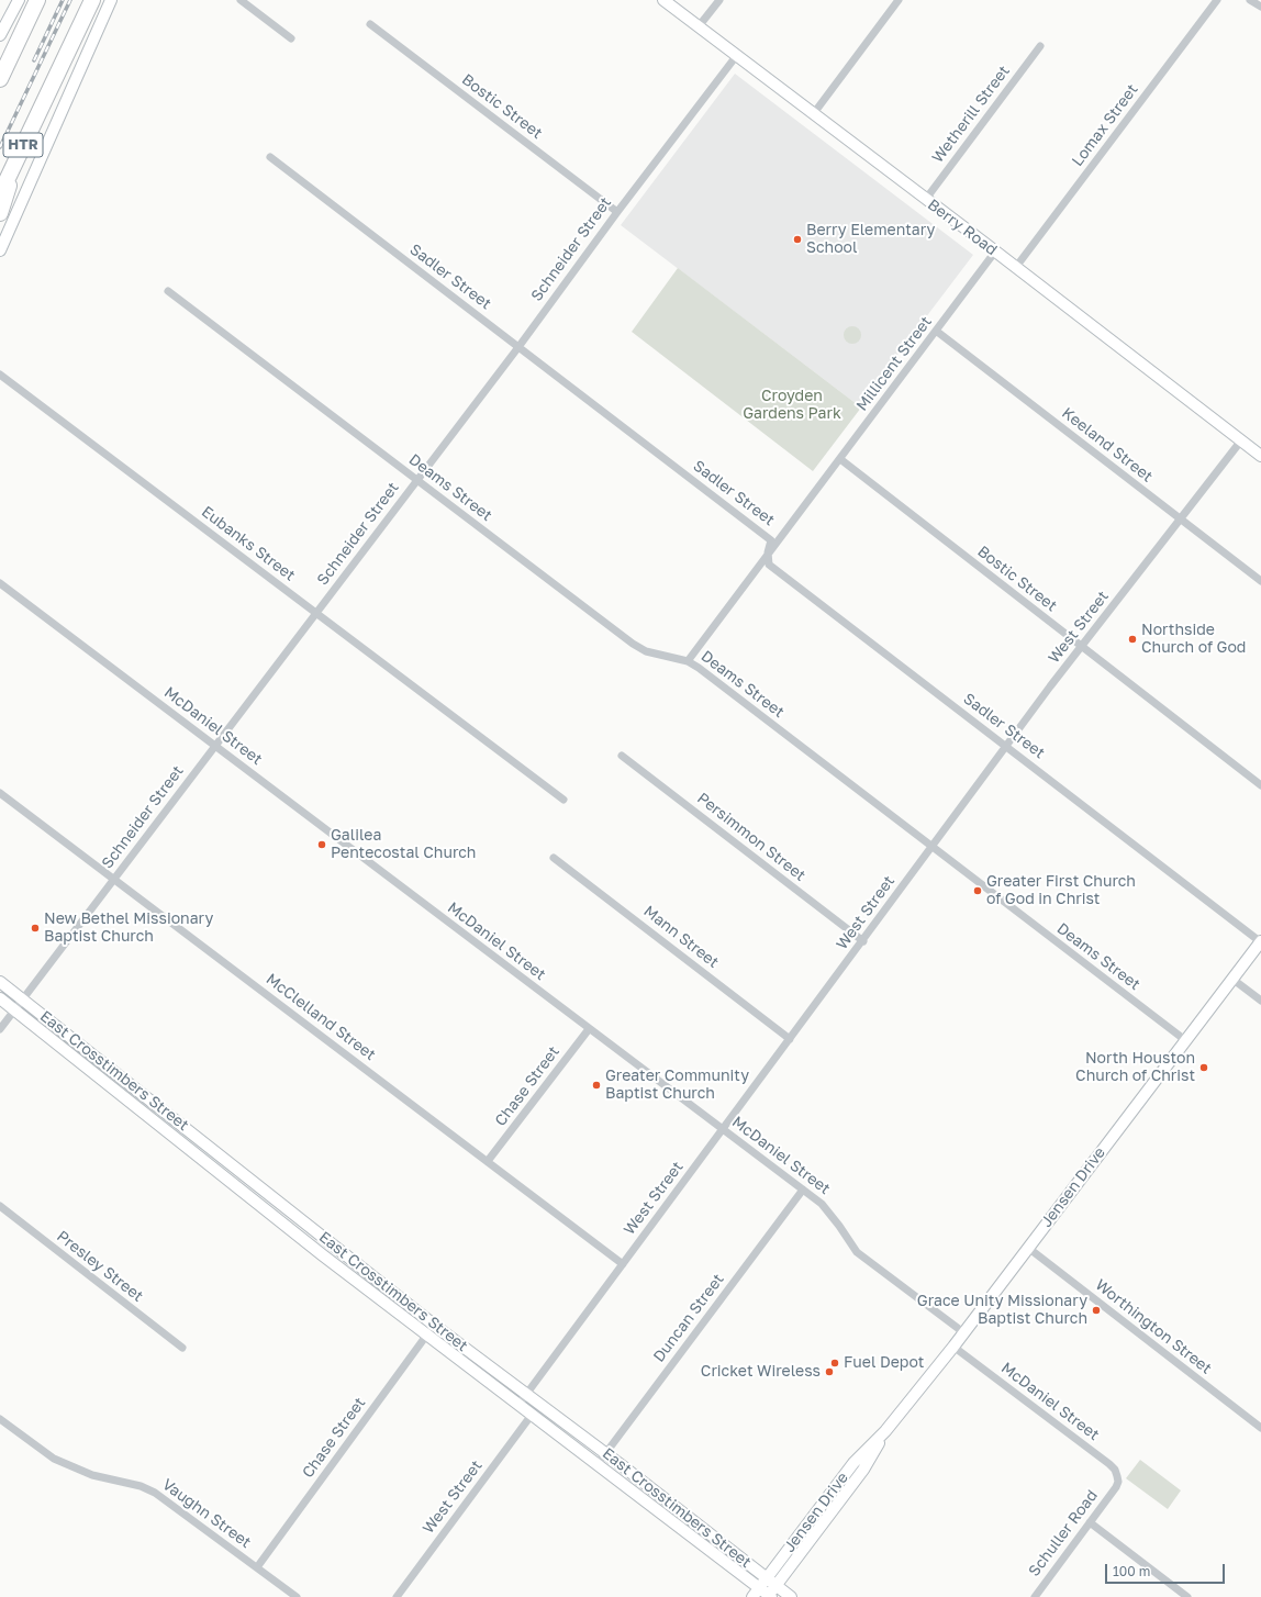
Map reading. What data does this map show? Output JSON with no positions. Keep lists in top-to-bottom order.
{
  "streets": {
    "highway": ["HTR"],
    "main road": ["Berry Road", "East Crosstimbers Street", "Jensen Drive"],
    "street": [
      "Bostic Street",
      "Wetherill Street",
      "Lomax Street",
      "Schneider Street",
      "Sadler Street",
      "Millicent Street",
      "Keeland Street",
      "Deams Street",
      "Eubanks Street",
      "West Street",
      "McDaniel Street",
      "Persimmon Street",
      "Mann Street",
      "McClelland Street",
      "Chase Street",
      "Presley Street",
      "Duncan Street",
      "Worthington Street",
      "Vaughn Street",
      "Schuller Road"
    ]
  },
  "crossings": [
    ["Bostic Street", "Schneider Street"],
    ["Bostic Street", "Millicent Street"],
    ["Bostic Street", "West Street"],
    ["Wetherill Street", "Berry Road"],
    ["Lomax Street", "Berry Road"],
    ["Berry Road", "Schneider Street"],
    ["Berry Road", "Millicent Street"],
    ["Berry Road", "West Street"],
    ["Schneider Street", "Sadler Street"],
    ["Schneider Street", "Deams Street"],
    ["Schneider Street", "Eubanks Street"],
    ["Schneider Street", "McDaniel Street"],
    ["Schneider Street", "McClelland Street"],
    ["Schneider Street", "East Crosstimbers Street"],
    ["Sadler Street", "Millicent Street"],
    ["Sadler Street", "West Street"],
    ["Sadler Street", "Jensen Drive"],
    ["Millicent Street", "Keeland Street"],
    ["Millicent Street", "Deams Street"],
    ["Keeland Street", "West Street"],
    ["Deams Street", "West Street"],
    ["Deams Street", "Jensen Drive"],
    ["West Street", "McDaniel Street"],
    ["West Street", "Persimmon Street"],
    ["West Street", "Mann Street"],
    ["West Street", "McClelland Street"],
    ["West Street", "East Crosstimbers Street"],
    ["McDaniel Street", "Chase Street"],
    ["McDaniel Street", "Jensen Drive"],
    ["McDaniel Street", "Duncan Street"],
    ["McDaniel Street", "Schuller Road"],
    ["McClelland Street", "Chase Street"],
    ["East Crosstimbers Street", "Chase Street"],
    ["East Crosstimbers Street", "Jensen Drive"],
    ["East Crosstimbers Street", "Duncan Street"],
    ["Chase Street", "Vaughn Street"],
    ["Jensen Drive", "Worthington Street"]
  ],
  "parks": ["Croyden Gardens Park"],
  "places": [
    "Berry Elementary School",
    "Northside Church of God",
    "Galilea Pentecostal Church",
    "Greater First Church of God in Christ",
    "New Bethel Missionary Baptist Church",
    "North Houston Church of Christ",
    "Greater Community Baptist Church",
    "Grace Unity Missionary Baptist Church",
    "Fuel Depot",
    "Cricket Wireless"
  ],
  "scale_bar": "100 m"
}
